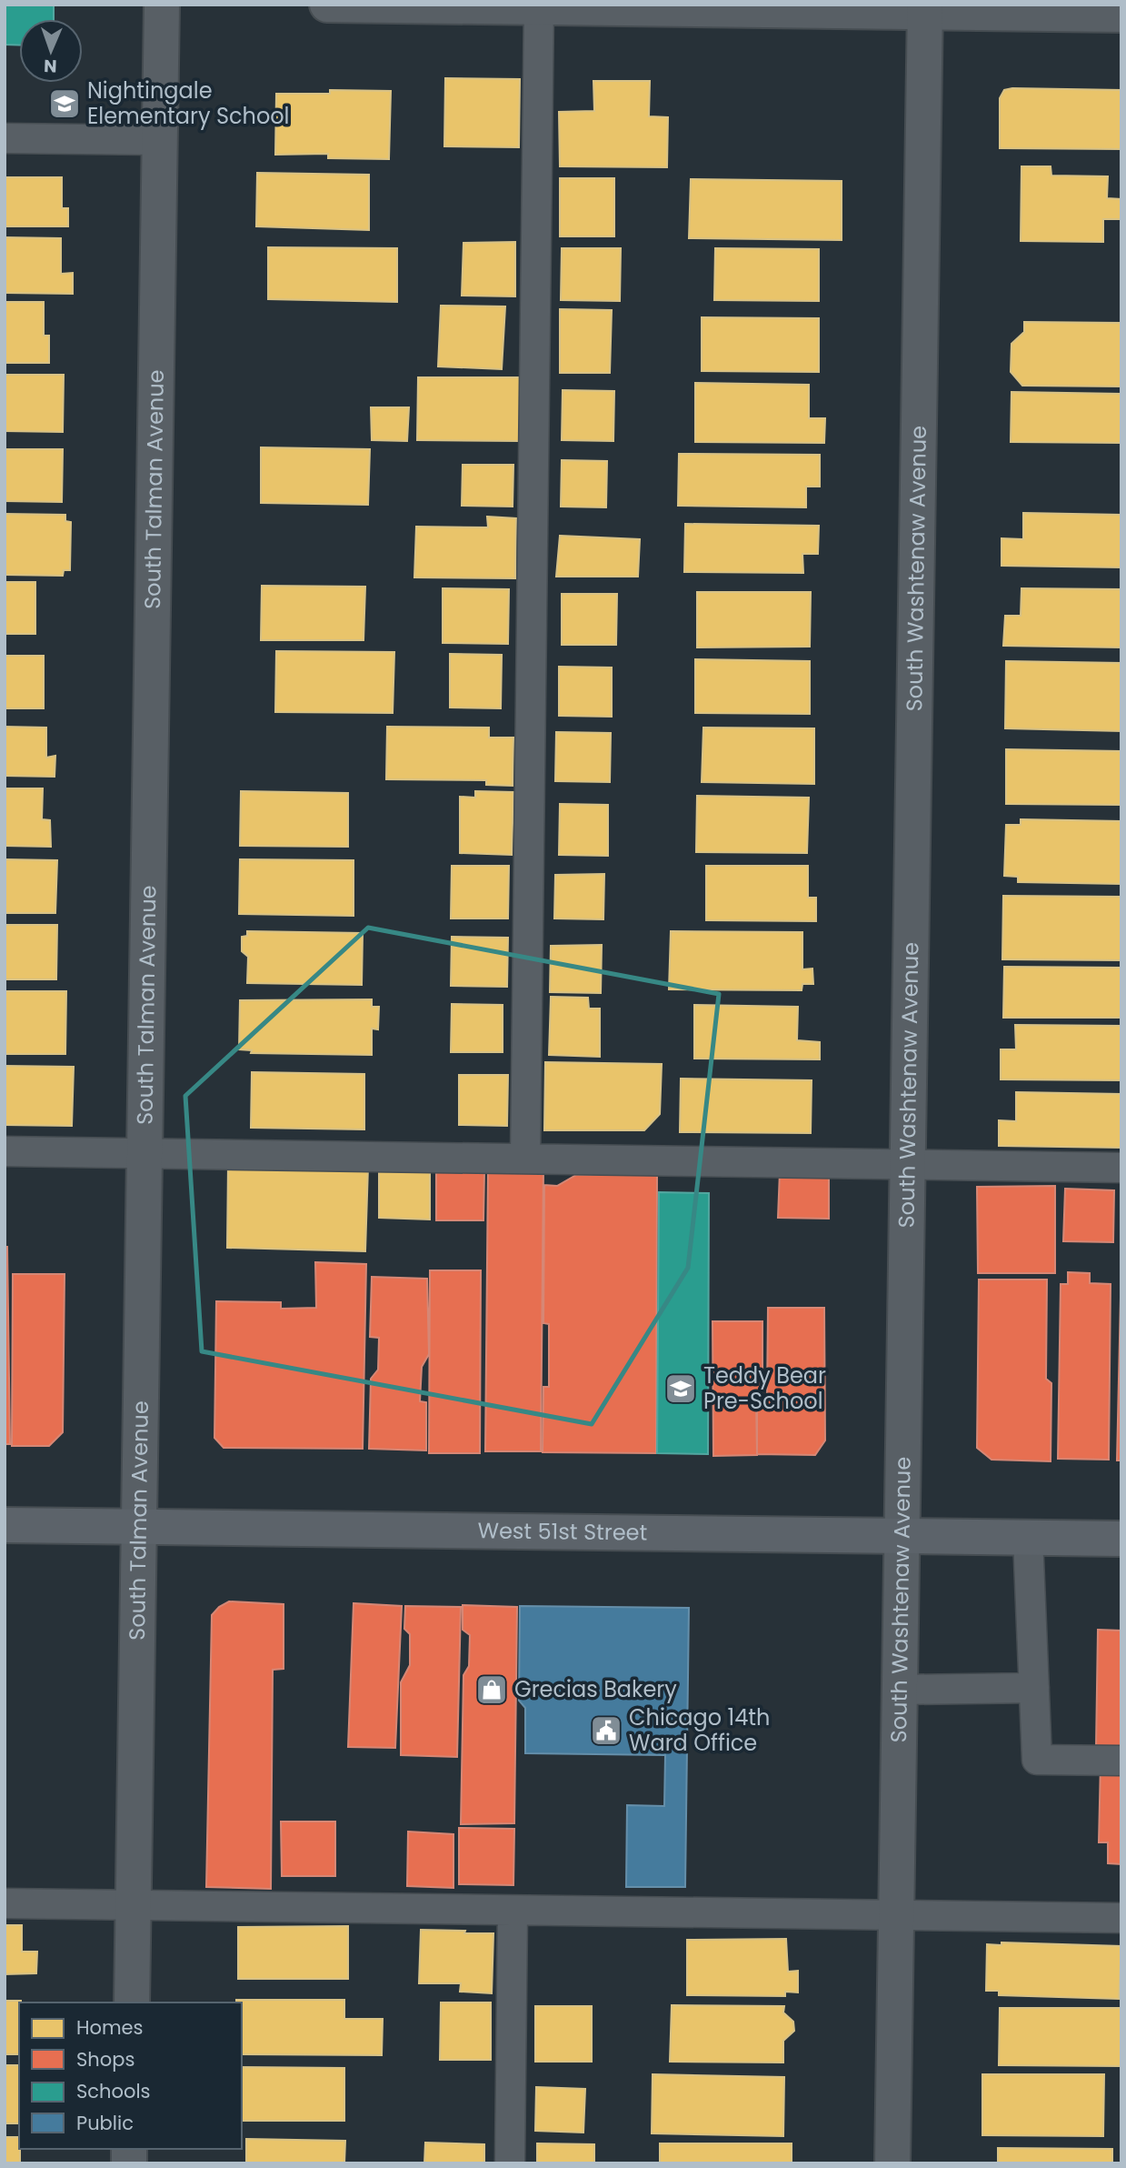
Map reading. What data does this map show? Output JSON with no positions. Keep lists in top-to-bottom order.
{
  "streets": {
    "street": ["South Talman Avenue", "South Washtenaw Avenue", "West 51st Street"]
  },
  "crossings": [
    ["South Talman Avenue", "West 51st Street"],
    ["South Washtenaw Avenue", "West 51st Street"]
  ],
  "places": {
    "school or university": ["Nightingale Elementary School", "Teddy Bear Pre-School"],
    "shop": ["Grecias Bakery"],
    "public building": ["Chicago 14th Ward Office"]
  },
  "legend": [
    "Homes",
    "Shops",
    "Schools",
    "Public"
  ],
  "north": "bottom"
}
